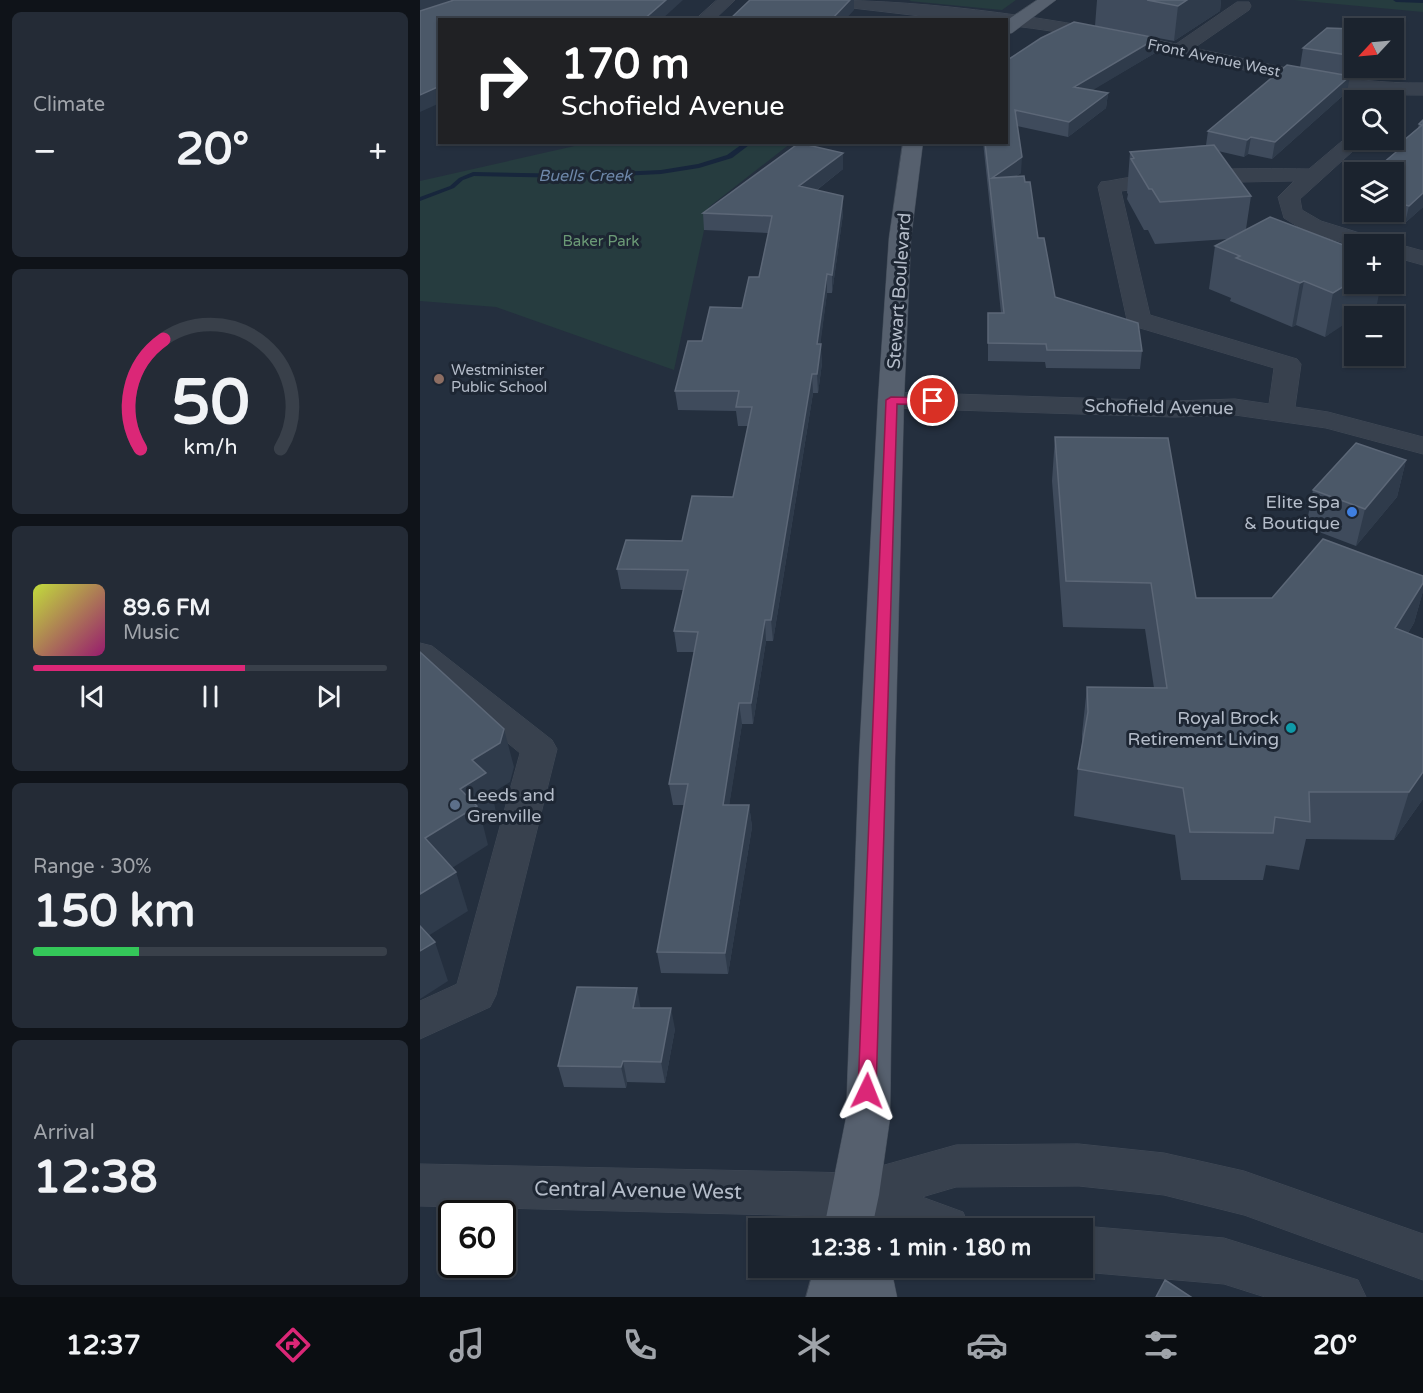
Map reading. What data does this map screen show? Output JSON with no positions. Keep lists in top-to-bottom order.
{
  "streets": {
    "main road": ["Stewart Boulevard"],
    "street": ["Front Avenue West", "Schofield Avenue", "Central Avenue West"]
  },
  "crossings": [
    ["Stewart Boulevard", "Schofield Avenue"],
    ["Stewart Boulevard", "Central Avenue West"]
  ],
  "water": ["Buells Creek"],
  "parks": ["Baker Park"],
  "places": [
    "Westminister Public School",
    "Elite Spa & Boutique",
    "Royal Brock Retirement Living",
    "Leeds and Grenville"
  ],
  "north": "bottom left",
  "page": {
    "tile": [
      "Climate",
      ["Range · 30%", "150 km"],
      ["Arrival", "12:38"]
    ],
    "map_buttons": ["+", "−"],
    "turn": ["170 m", "Schofield Avenue"],
    "heat": ["−", "20°", "+"],
    "song": ["89.6 FM", "Music"],
    "limit": "60",
    "trip": "12:38 · 1 min · 180 m",
    "tabs": ["12:37", "20°"],
    "gauge": ["50", "km/h"]
  }
}
